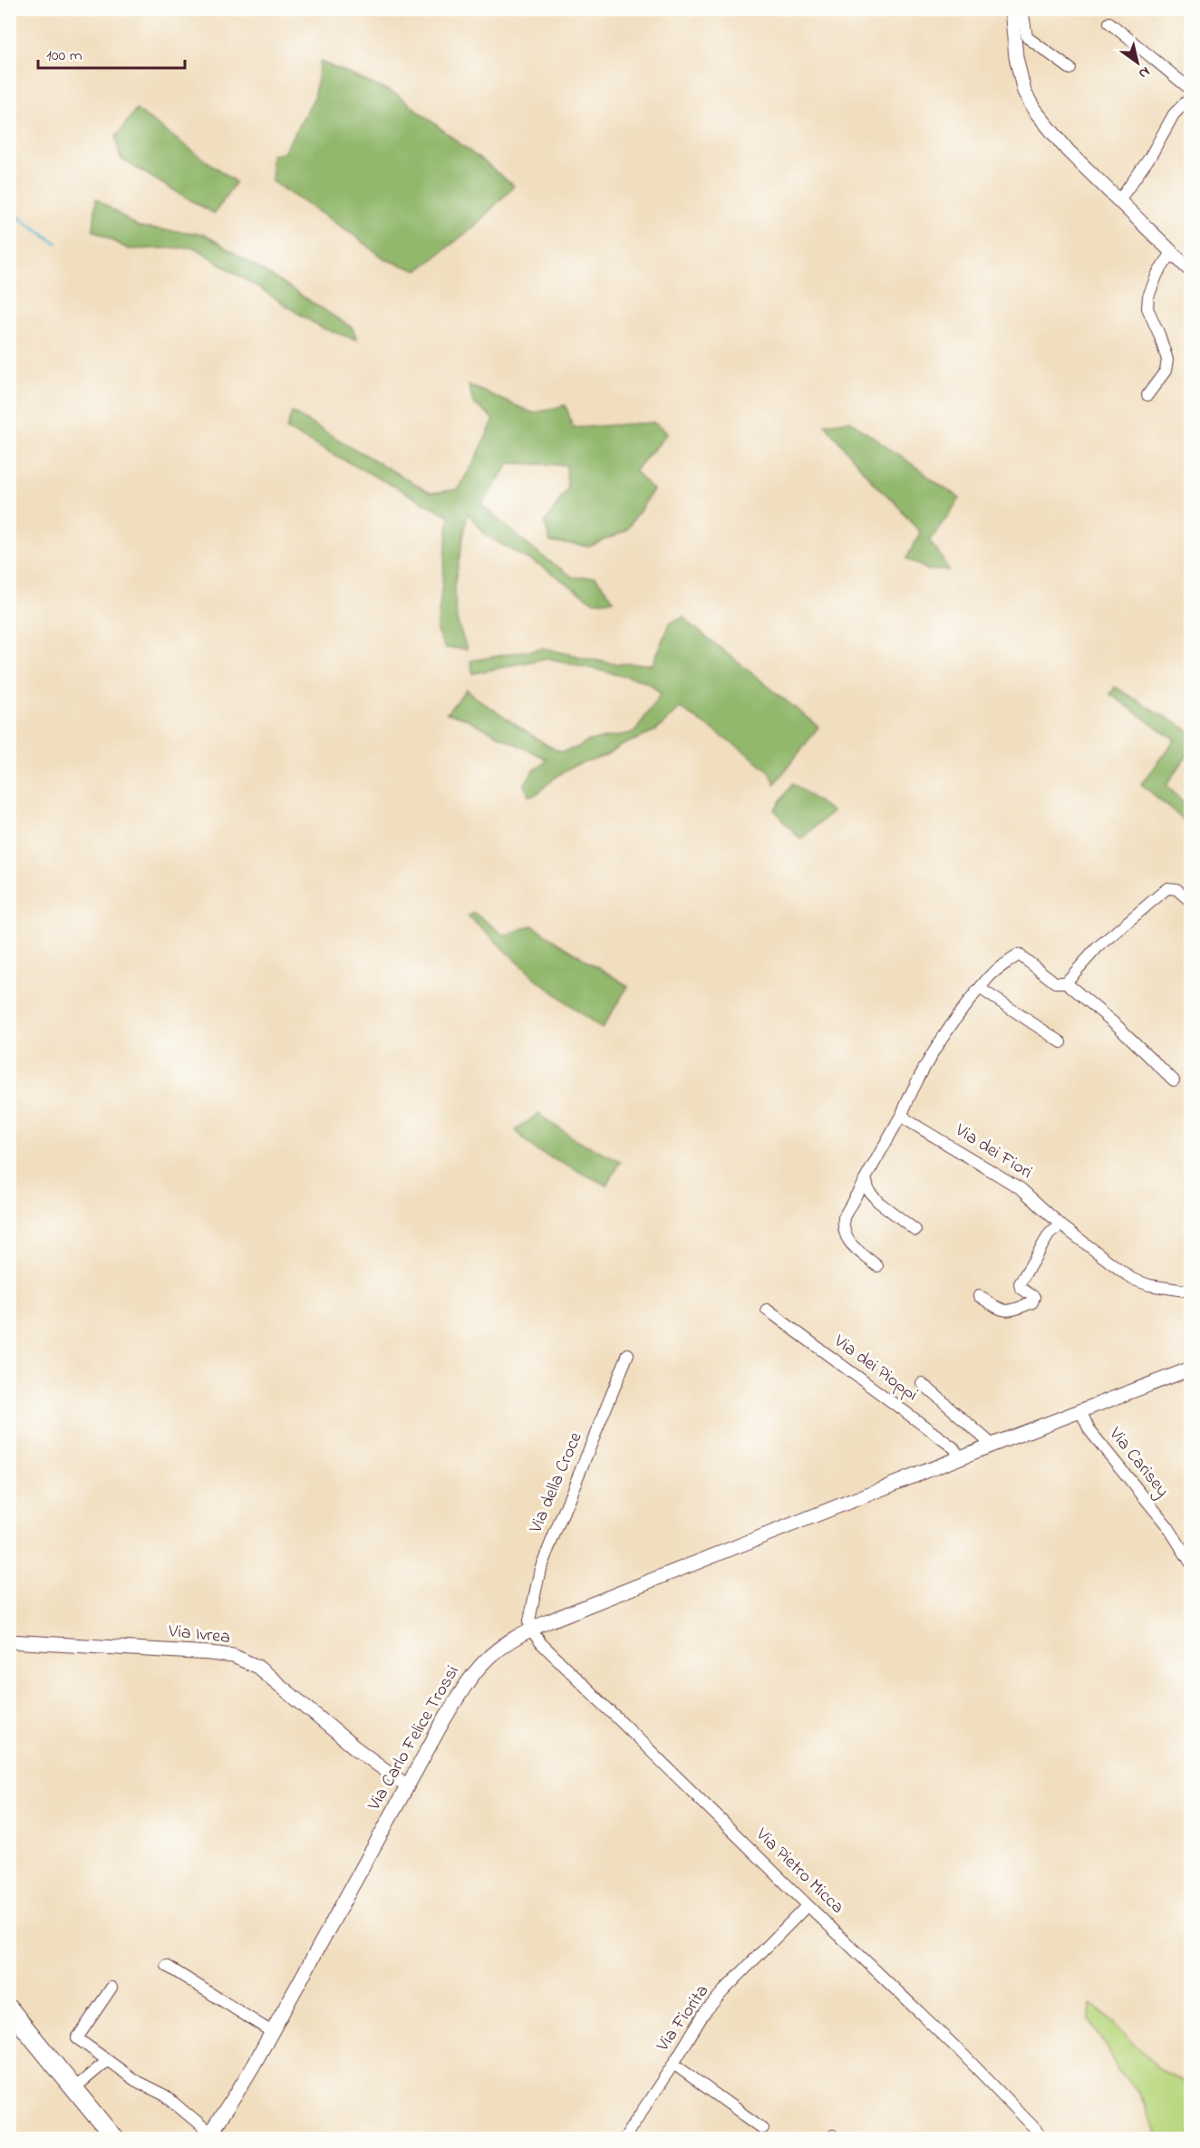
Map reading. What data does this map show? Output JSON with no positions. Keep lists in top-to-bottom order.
{
  "streets": {
    "street": [
      "Via dei Fiori",
      "Via dei Pioppi",
      "Via Carisey",
      "Via della Croce",
      "Via Ivrea",
      "Via Carlo Felice Trossi",
      "Via Pietro Micca",
      "Via Fiorita"
    ]
  },
  "crossings": [
    ["Via dei Pioppi", "Via Carlo Felice Trossi"],
    ["Via Carisey", "Via Carlo Felice Trossi"],
    ["Via della Croce", "Via Carlo Felice Trossi"],
    ["Via della Croce", "Via Pietro Micca"],
    ["Via Ivrea", "Via Carlo Felice Trossi"],
    ["Via Carlo Felice Trossi", "Via Pietro Micca"],
    ["Via Pietro Micca", "Via Fiorita"]
  ],
  "scale_bar": "100 m",
  "north": "bottom right"
}
